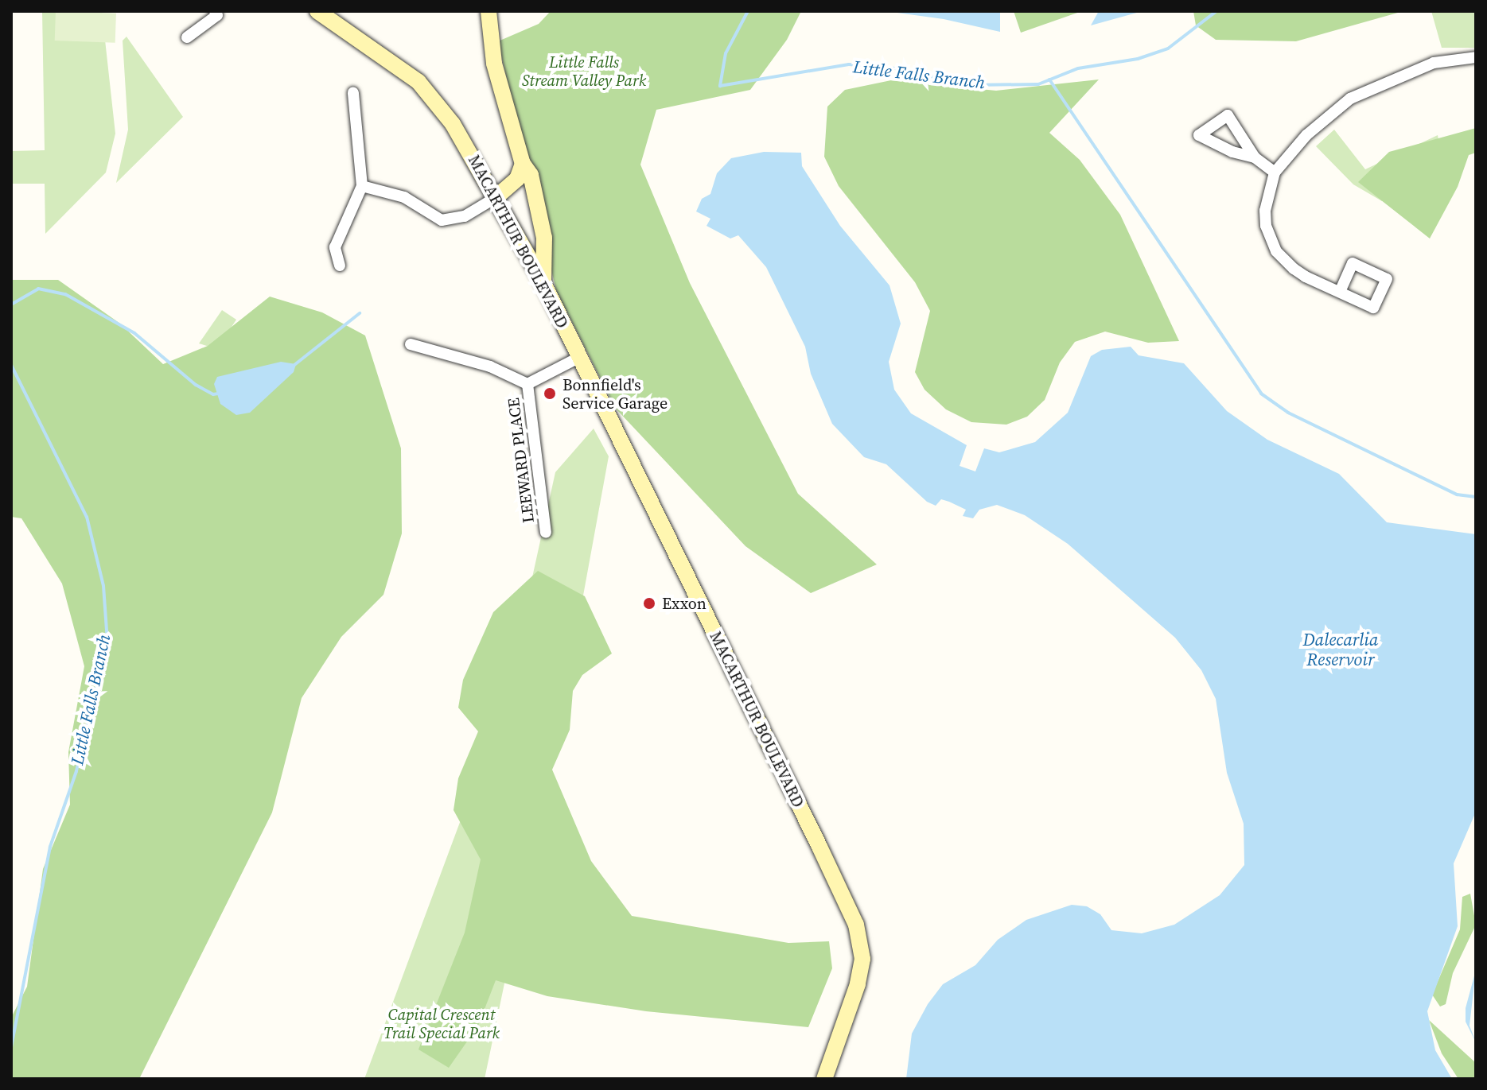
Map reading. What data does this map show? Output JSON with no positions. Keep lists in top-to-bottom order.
{
  "streets": {
    "main road": ["MACARTHUR BOULEVARD"],
    "street": ["LEEWARD PLACE"]
  },
  "water": ["Little Falls Branch", "Dalecarlia Reservoir"],
  "parks": ["Little Falls Stream Valley Park", "Capital Crescent Trail Special Park"],
  "places": ["Bonnfield's Service Garage", "Exxon"]
}
